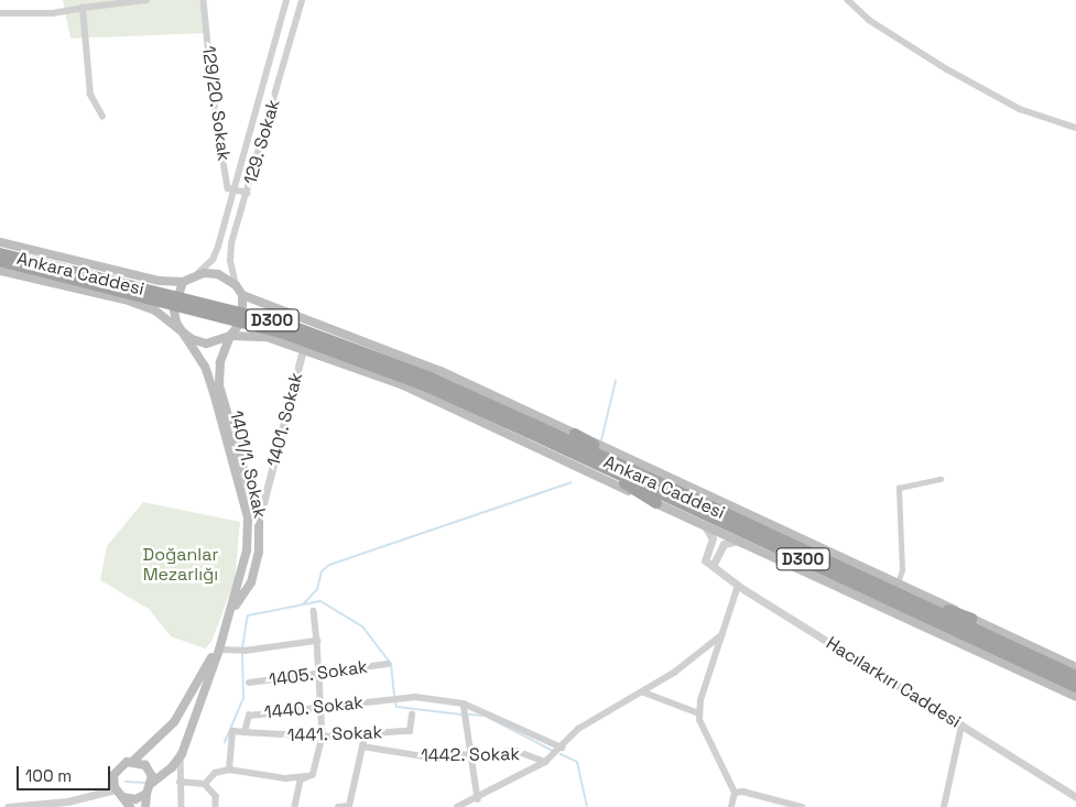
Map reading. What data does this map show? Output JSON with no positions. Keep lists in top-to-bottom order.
{
  "streets": {
    "highway": ["Ankara Caddesi", "D300"],
    "main road": ["1401/1. Sokak"],
    "street": [
      "129/20. Sokak",
      "129. Sokak",
      "1401. Sokak",
      "1405. Sokak",
      "Hacılarkırı Caddesi",
      "1440. Sokak",
      "1441. Sokak",
      "1442. Sokak"
    ]
  },
  "crossings": [
    ["129/20. Sokak", "129. Sokak"],
    ["129. Sokak", "Ankara Caddesi"],
    ["129. Sokak", "1401/1. Sokak"],
    ["Ankara Caddesi", "1401. Sokak"],
    ["Ankara Caddesi", "1401/1. Sokak"],
    ["Ankara Caddesi", "Hacılarkırı Caddesi"],
    ["1401. Sokak", "1401/1. Sokak"],
    ["1440. Sokak", "1441. Sokak"]
  ],
  "parks": ["Doğanlar Mezarlığı"],
  "scale_bar": "100 m"
}
